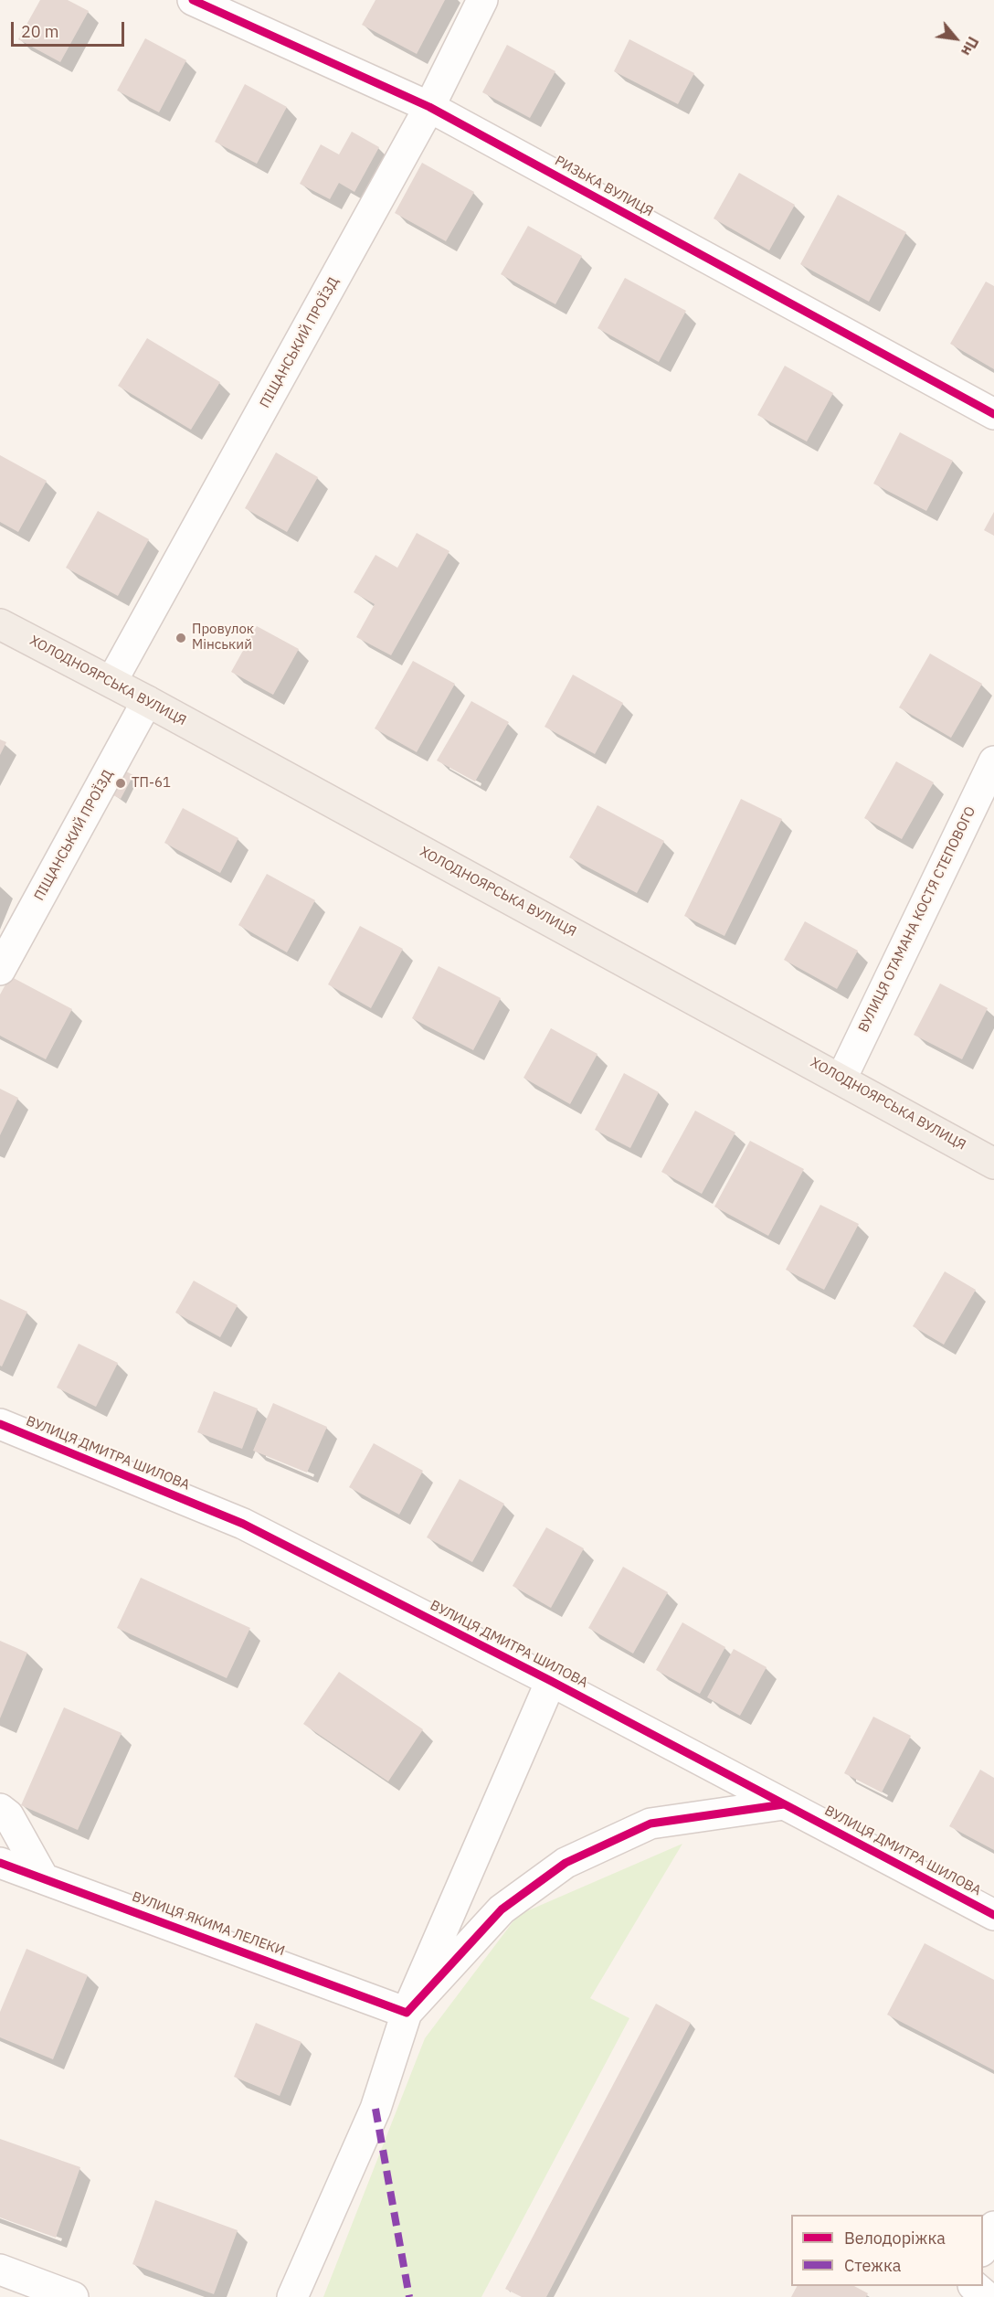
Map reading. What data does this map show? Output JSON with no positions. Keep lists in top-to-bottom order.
{
  "streets": {
    "main road": ["ХОЛОДНОЯРСЬКА ВУЛИЦЯ"],
    "street": [
      "РИЗЬКА ВУЛИЦЯ",
      "ПІЩАНСЬКИЙ ПРОЇЗД",
      "ВУЛИЦЯ ОТАМАНА КОСТЯ СТЕПОВОГО",
      "ВУЛИЦЯ ДМИТРА ШИЛОВА",
      "ВУЛИЦЯ ЯКИМА ЛЕЛЕКИ"
    ]
  },
  "crossings": [
    ["РИЗЬКА ВУЛИЦЯ", "ПІЩАНСЬКИЙ ПРОЇЗД"],
    ["ПІЩАНСЬКИЙ ПРОЇЗД", "ХОЛОДНОЯРСЬКА ВУЛИЦЯ"],
    ["ХОЛОДНОЯРСЬКА ВУЛИЦЯ", "ВУЛИЦЯ ОТАМАНА КОСТЯ СТЕПОВОГО"]
  ],
  "places": ["Провулок Мінський", "ТП-61"],
  "legend": ["Велодоріжка", "Стежка"],
  "scale_bar": "20 m",
  "north": "bottom right"
}
